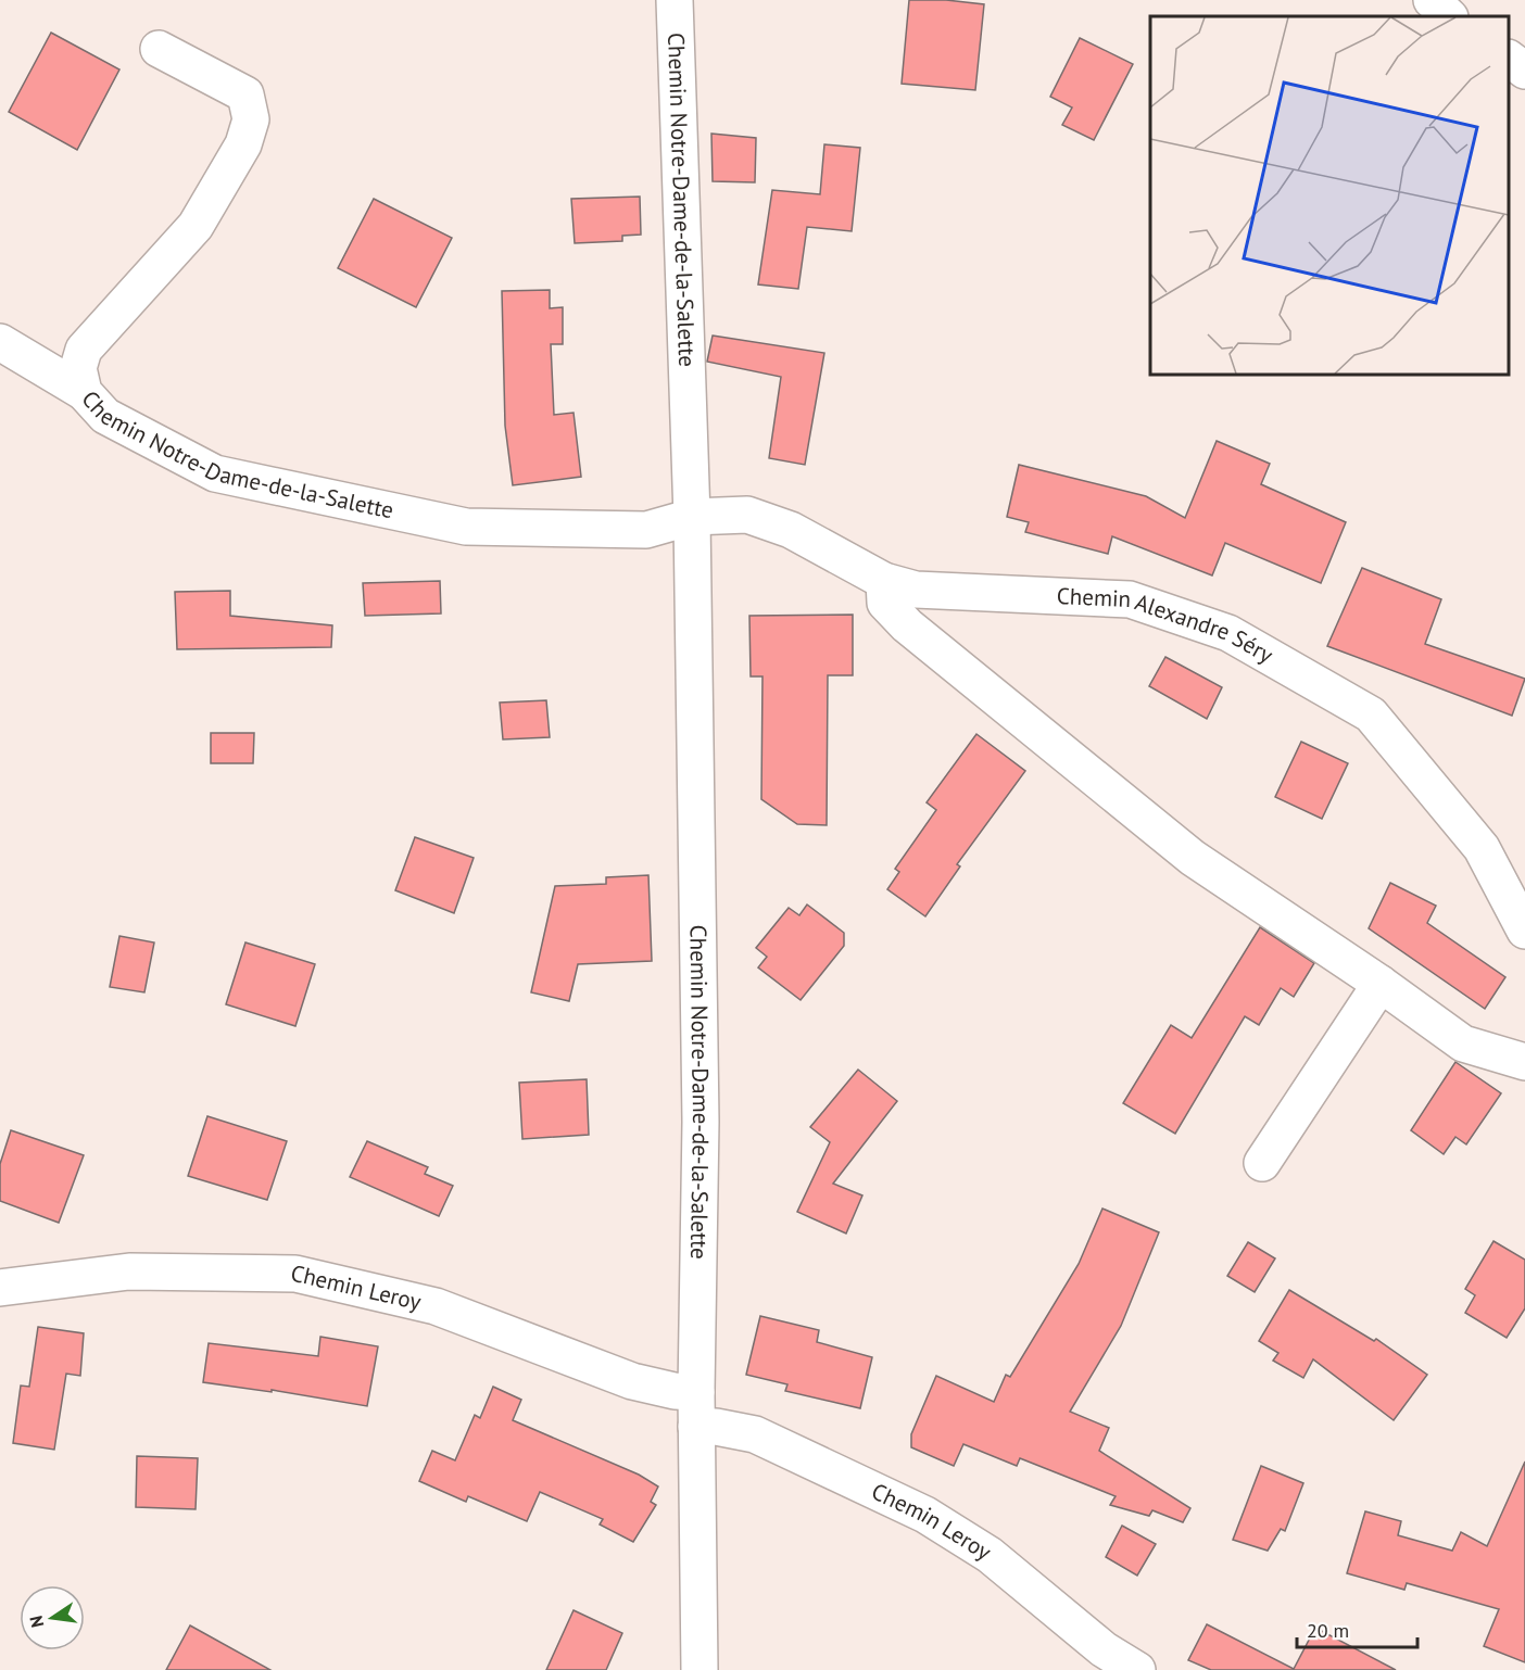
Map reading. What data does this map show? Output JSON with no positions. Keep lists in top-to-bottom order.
{
  "streets": {
    "street": ["Chemin Notre-Dame-de-la-Salette", "Chemin Alexandre Séry", "Chemin Leroy"]
  },
  "crossings": [
    ["Chemin Notre-Dame-de-la-Salette", "Chemin Alexandre Séry"],
    ["Chemin Notre-Dame-de-la-Salette", "Chemin Leroy"]
  ],
  "scale_bar": "20 m",
  "north": "left"
}
